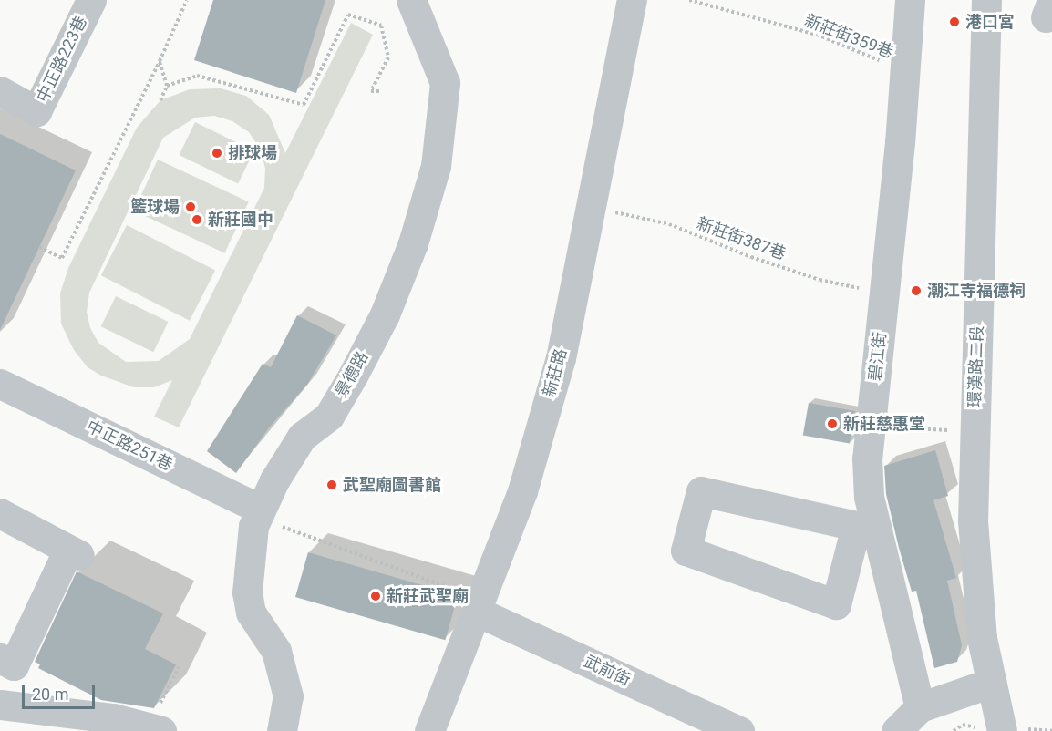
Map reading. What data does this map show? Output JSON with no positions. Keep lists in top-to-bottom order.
{
  "streets": {
    "street": [
      "中正路223巷",
      "碧江街",
      "環漢路二段",
      "新莊路",
      "景德路",
      "中正路251巷",
      "武前街"
    ],
    "path": ["新莊街359巷", "新莊街387巷"]
  },
  "crossings": [
    ["新莊街359巷", "碧江街"],
    ["新莊街387巷", "碧江街"],
    ["新莊街387巷", "新莊路"],
    ["新莊路", "武前街"],
    ["景德路", "中正路251巷"]
  ],
  "places": [
    "港口宮",
    "排球場",
    "籃球場",
    "新莊國中",
    "潮江寺福德祠",
    "新莊慈惠堂",
    "武聖廟圖書館",
    "新莊武聖廟"
  ],
  "scale_bar": "20 m"
}
